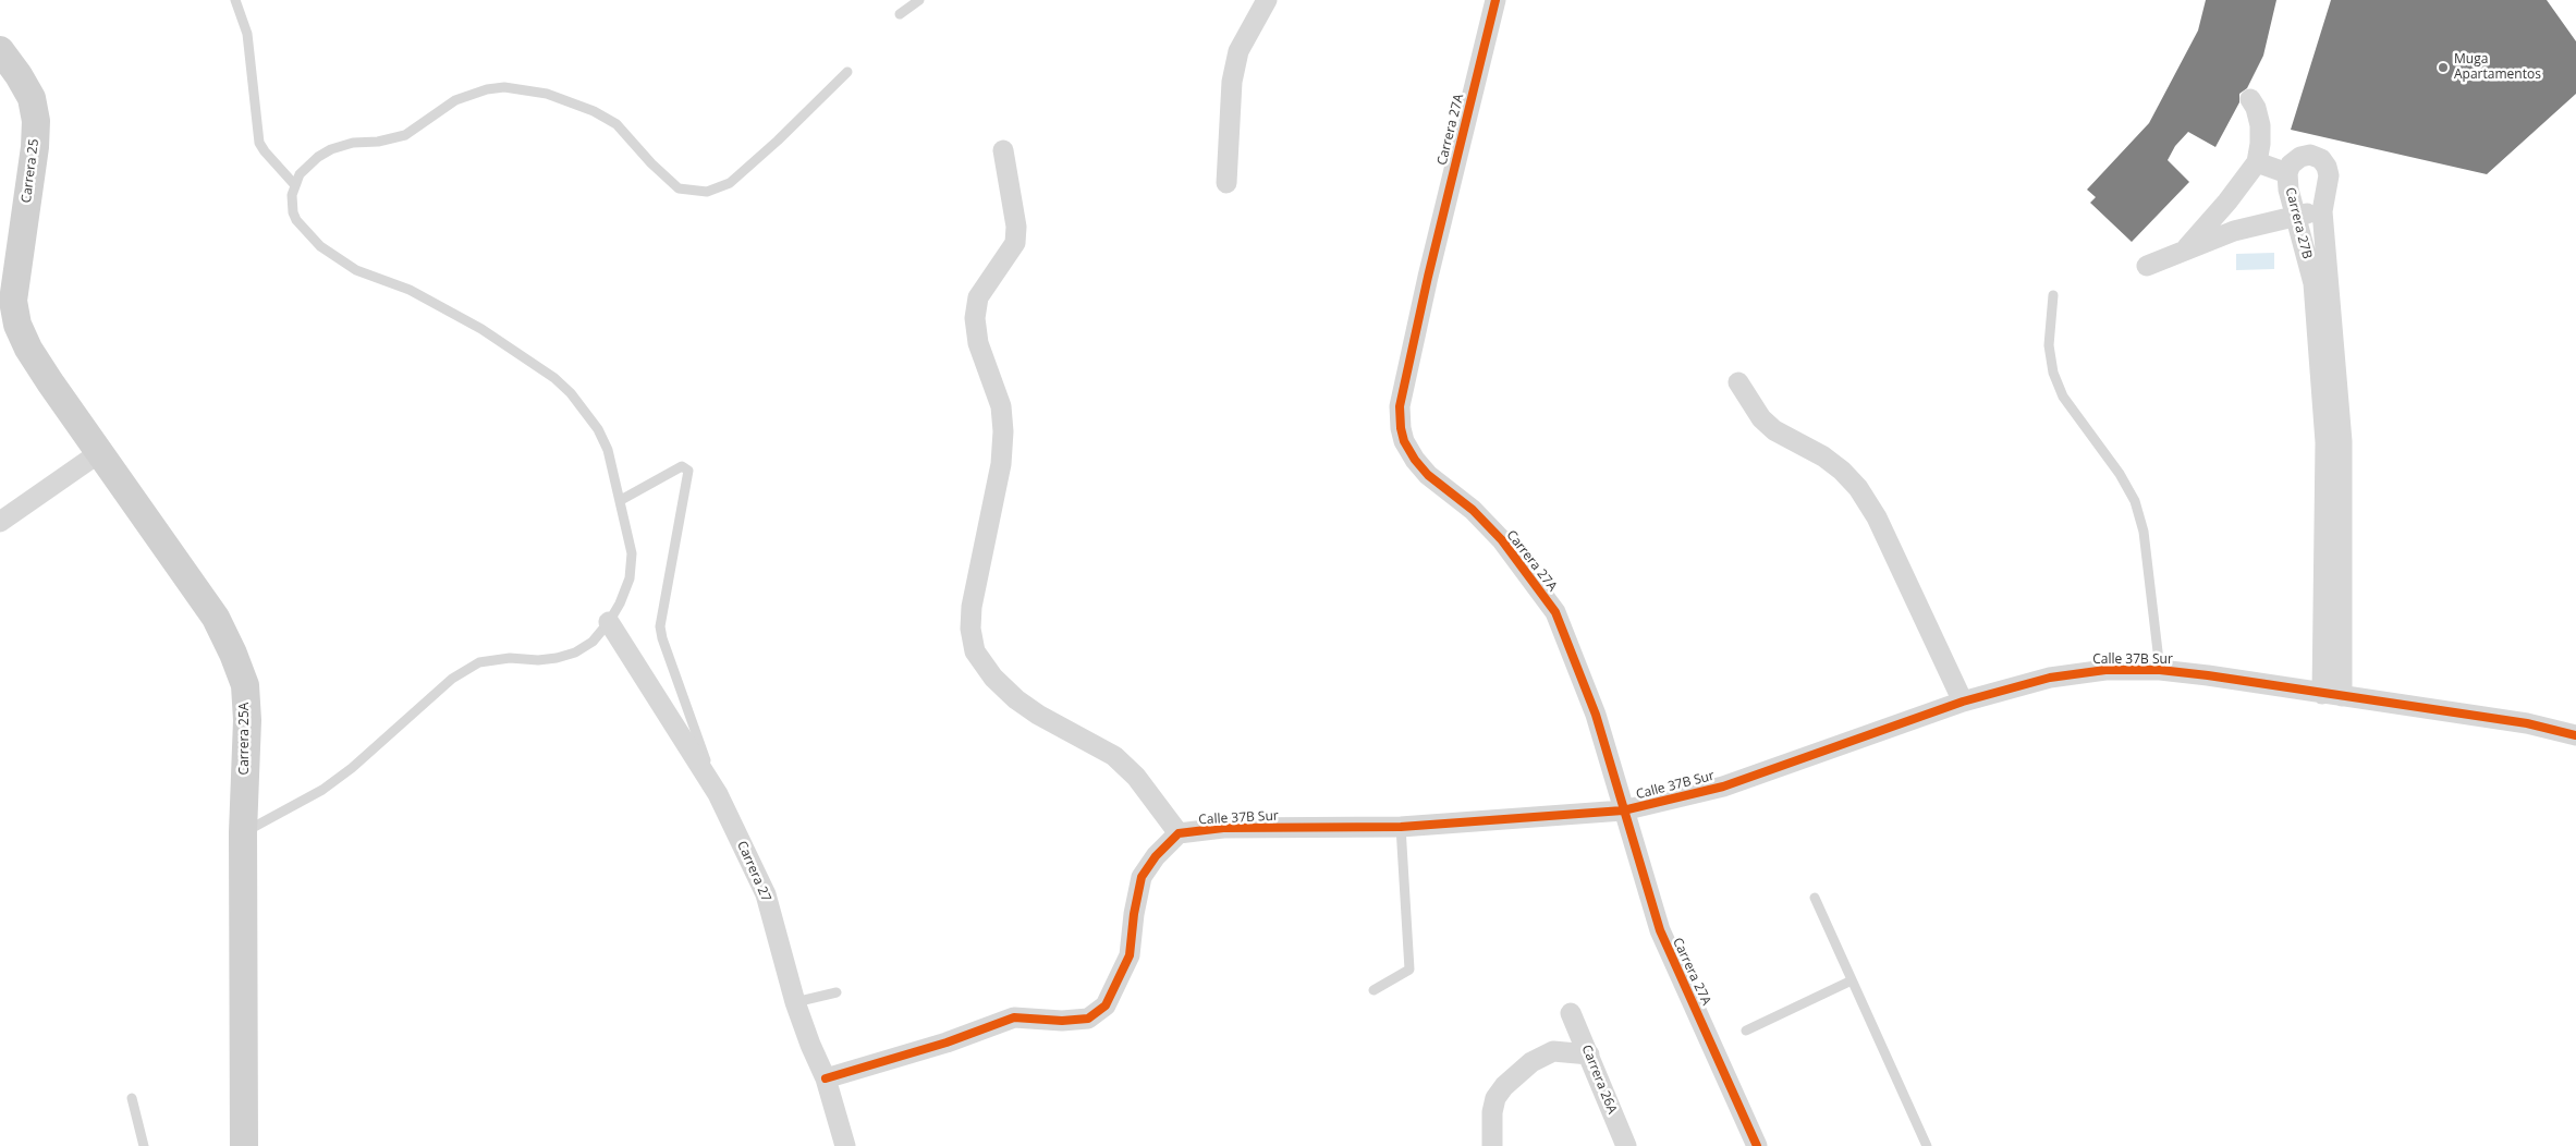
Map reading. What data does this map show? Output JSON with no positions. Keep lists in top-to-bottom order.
{
  "streets": {
    "street": [
      "Carrera 27A",
      "Carrera 25",
      "Carrera 27B",
      "Calle 37B Sur",
      "Carrera 25A",
      "Carrera 27",
      "Carrera 26A"
    ]
  },
  "crossings": [
    ["Carrera 27A", "Calle 37B Sur"],
    ["Carrera 25", "Carrera 25A"],
    ["Carrera 27B", "Calle 37B Sur"]
  ],
  "places": ["Muga Apartamentos"]
}
